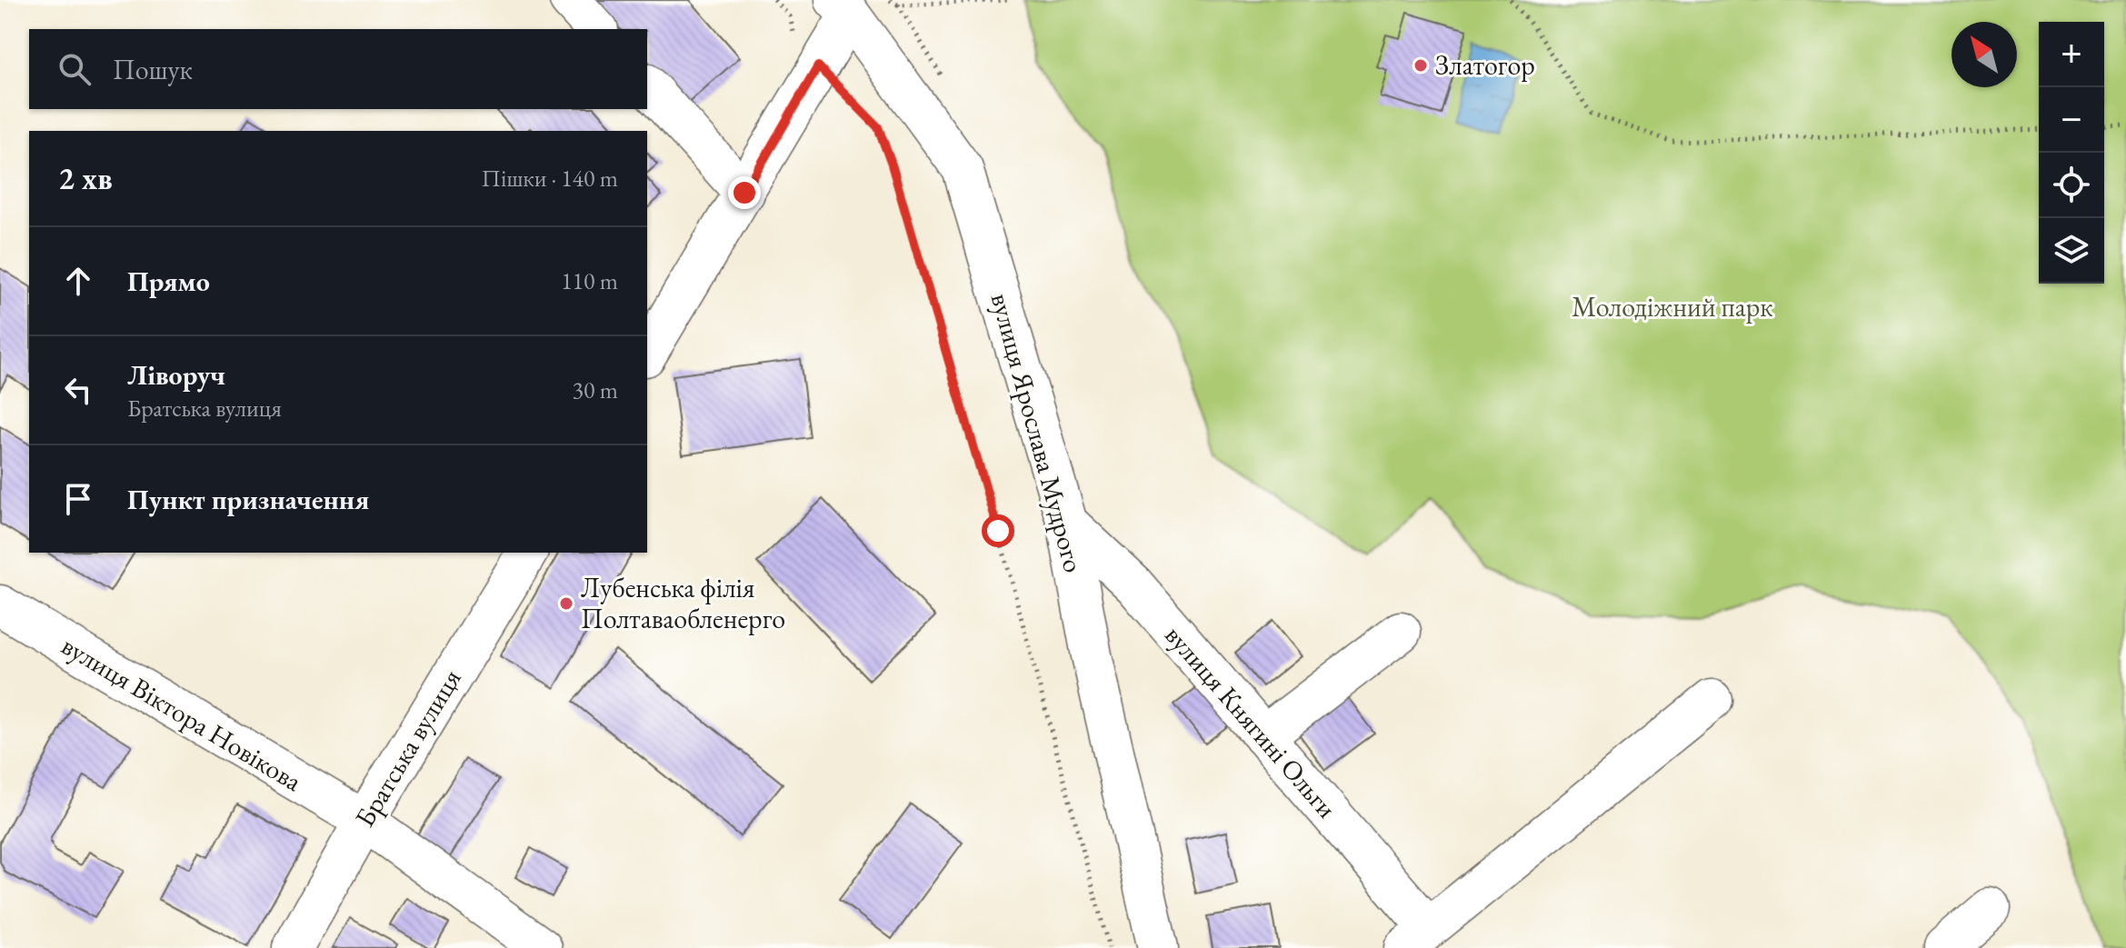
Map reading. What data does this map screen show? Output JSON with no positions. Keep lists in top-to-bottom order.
{
  "streets": {
    "street": [
      "вулиця Ярослава Мудрого",
      "вулиця Віктора Новікова",
      "вулиця Княгині Ольги",
      "Братська вулиця"
    ]
  },
  "crossings": [
    ["вулиця Ярослава Мудрого", "вулиця Княгині Ольги"],
    ["вулиця Віктора Новікова", "Братська вулиця"]
  ],
  "parks": ["Молодіжний парк"],
  "places": ["Златогор", "Лубенська філія Полтаваобленерго"],
  "north": "top left",
  "page": {
    "map_buttons": ["+", "−"],
    "search": "Пошук",
    "heading": ["2 хв", "Пішки · 140 m"],
    "list": [
      ["Прямо", "110 m"],
      ["Ліворуч", "Братська вулиця", "30 m"],
      "Пункт призначення"
    ]
  }
}
